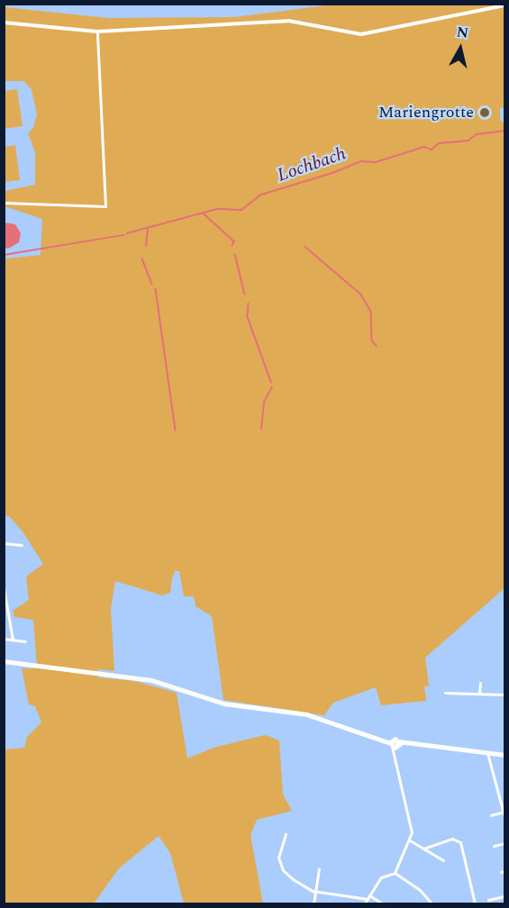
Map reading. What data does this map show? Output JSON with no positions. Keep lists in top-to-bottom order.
{
  "water": ["Lochbach"],
  "places": ["Mariengrotte"],
  "north": "top"
}
